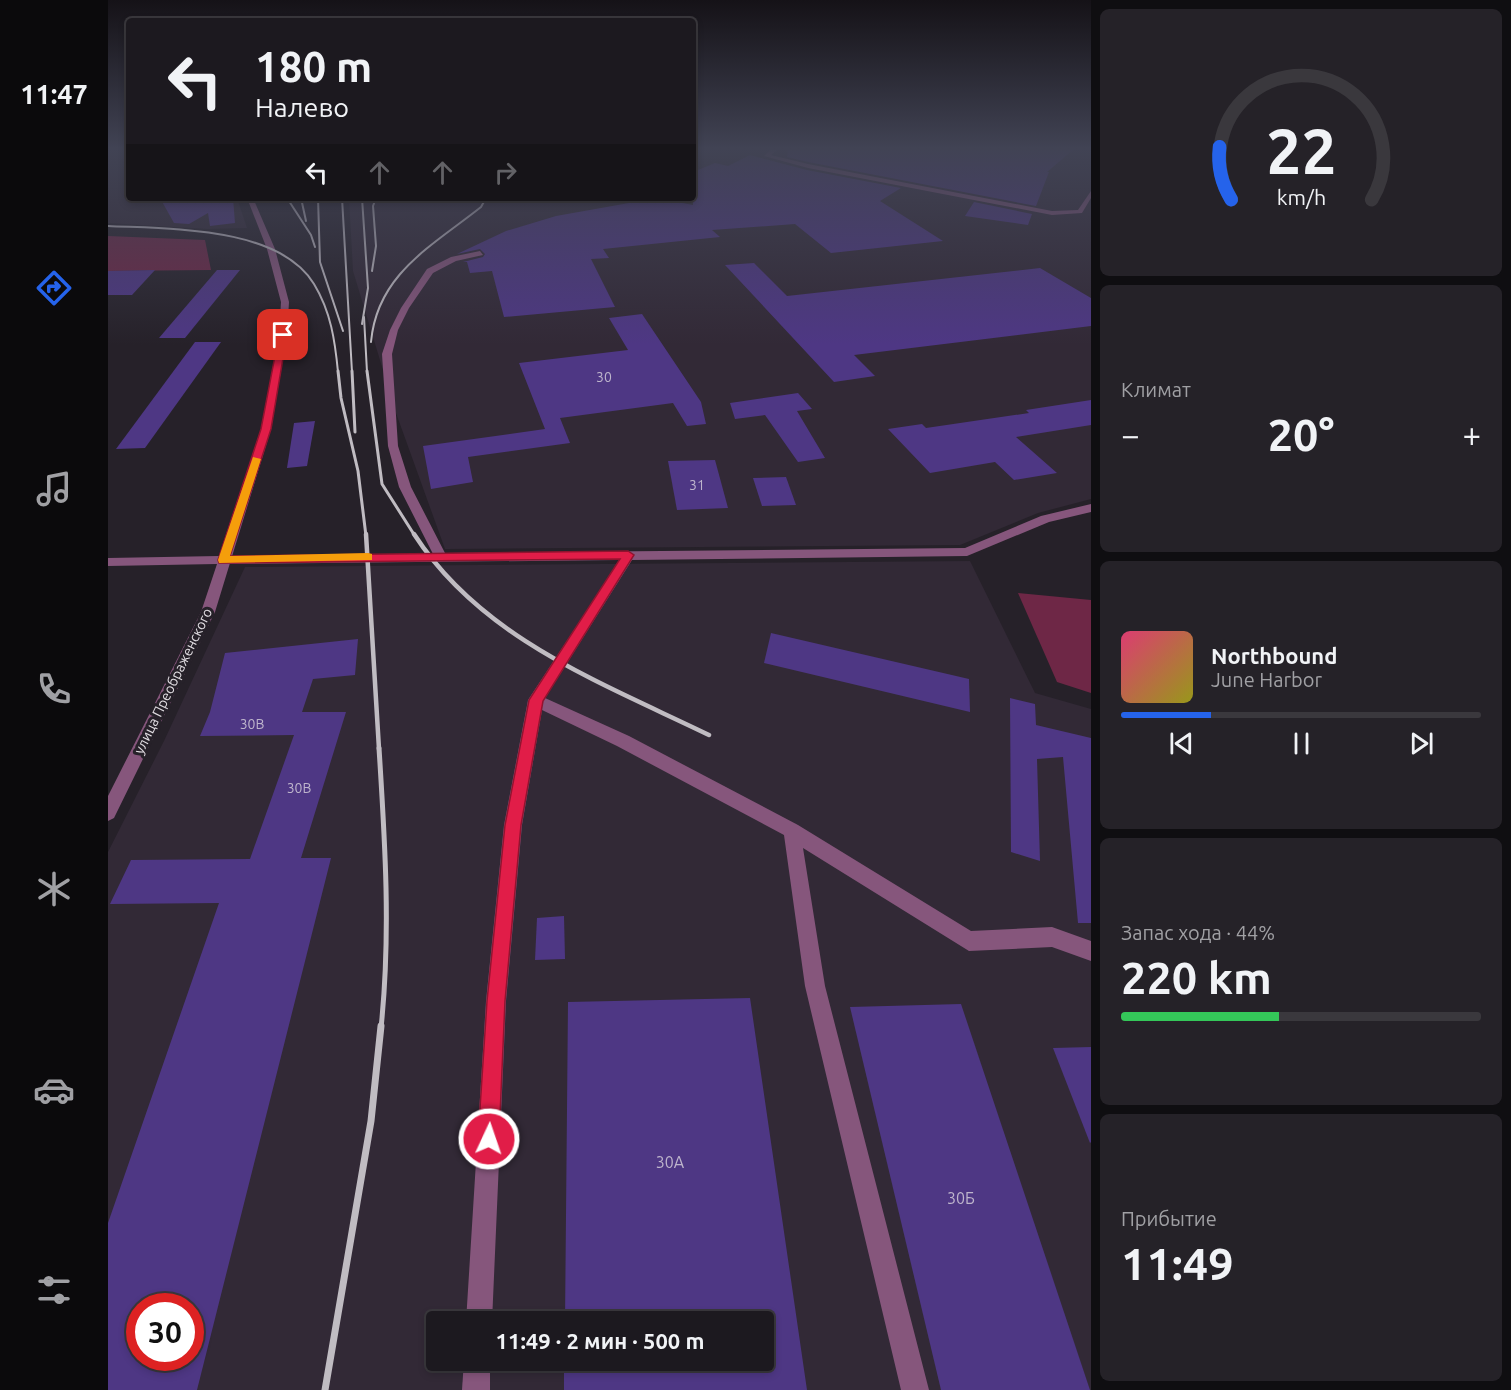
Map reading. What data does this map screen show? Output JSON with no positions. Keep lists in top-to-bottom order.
{
  "streets": {
    "street": ["улица Преображенского"]
  },
  "house_numbers": [
    "30",
    "31",
    "30В",
    "30В",
    "30А",
    "30Б"
  ],
  "page": {
    "tabs": "11:47",
    "turn": ["180 m", "Налево"],
    "tile": [
      "Климат",
      ["Запас хода · 44%", "220 km"],
      ["Прибытие", "11:49"]
    ],
    "heat": ["−", "20°", "+"],
    "song": ["Northbound", "June Harbor"],
    "limit": "30",
    "trip": "11:49 · 2 мин · 500 m",
    "gauge": ["22", "km/h"]
  }
}
